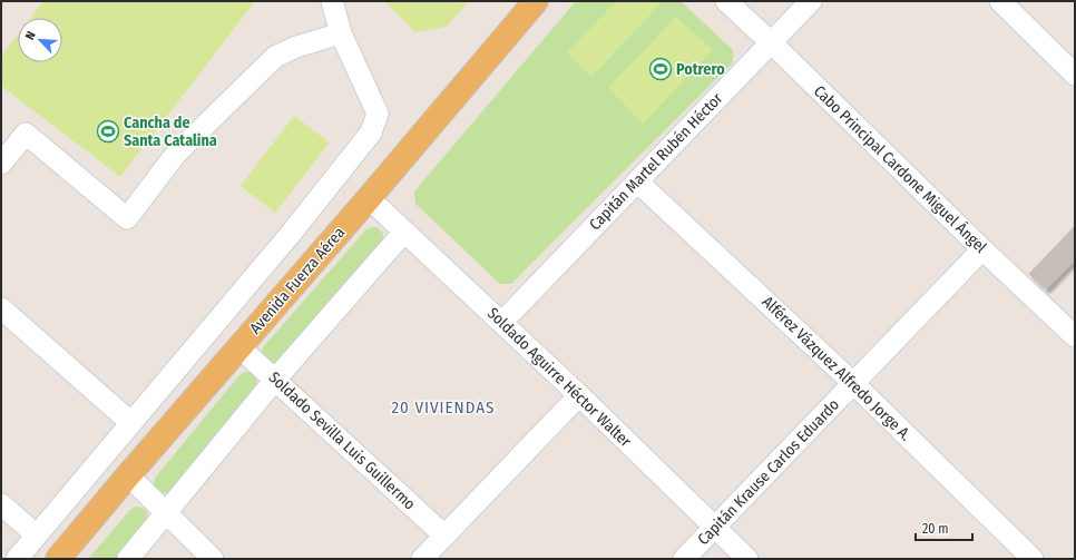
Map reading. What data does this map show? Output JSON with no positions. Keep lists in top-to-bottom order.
{
  "streets": {
    "main road": ["Avenida Fuerza Aérea"],
    "street": [
      "Capitán Martel Rubén Héctor",
      "Cabo Principal Cardone Miguel Ángel",
      "Alférez Vázquez Alfredo Jorge A.",
      "Soldado Aguirre Héctor Walter",
      "Soldado Sevilla Luis Guillermo",
      "Capitán Krause Carlos Eduardo"
    ]
  },
  "crossings": [
    ["Capitán Martel Rubén Héctor", "Cabo Principal Cardone Miguel Ángel"],
    ["Capitán Martel Rubén Héctor", "Alférez Vázquez Alfredo Jorge A."],
    ["Capitán Martel Rubén Héctor", "Soldado Aguirre Héctor Walter"],
    ["Cabo Principal Cardone Miguel Ángel", "Capitán Krause Carlos Eduardo"],
    ["Avenida Fuerza Aérea", "Soldado Aguirre Héctor Walter"],
    ["Avenida Fuerza Aérea", "Soldado Sevilla Luis Guillermo"],
    ["Alférez Vázquez Alfredo Jorge A.", "Capitán Krause Carlos Eduardo"],
    ["Soldado Aguirre Héctor Walter", "Capitán Krause Carlos Eduardo"]
  ],
  "districts": ["20 VIVIENDAS"],
  "places": {
    "sports": ["Potrero", "Cancha de Santa Catalina"]
  },
  "scale_bar": "20 m",
  "north": "top left"
}
